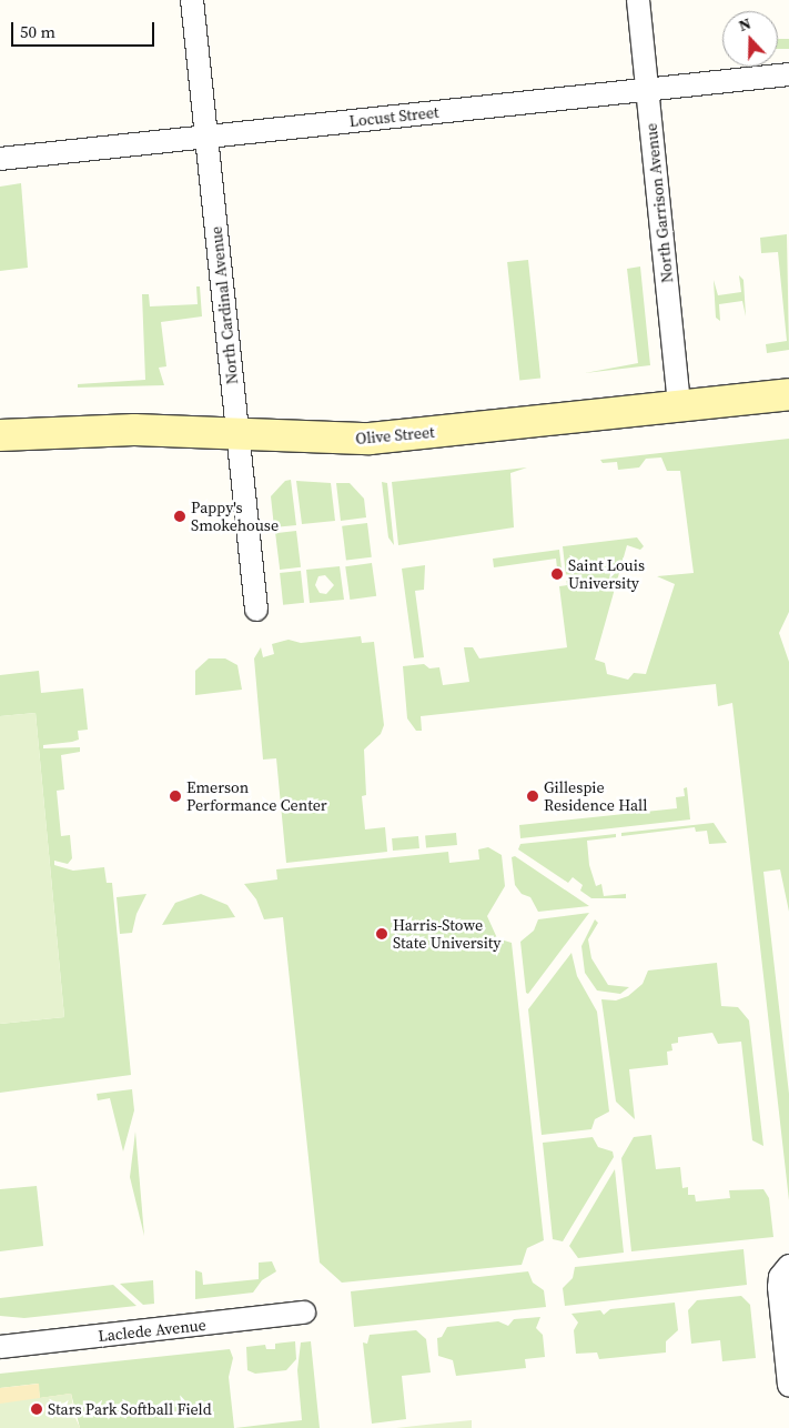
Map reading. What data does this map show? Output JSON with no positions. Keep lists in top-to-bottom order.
{
  "streets": {
    "main road": ["Olive Street"],
    "street": [
      "Locust Street",
      "North Garrison Avenue",
      "North Cardinal Avenue",
      "Laclede Avenue"
    ]
  },
  "crossings": [
    ["Locust Street", "North Garrison Avenue"],
    ["Locust Street", "North Cardinal Avenue"],
    ["North Garrison Avenue", "Olive Street"],
    ["North Cardinal Avenue", "Olive Street"]
  ],
  "places": [
    "Pappy's Smokehouse",
    "Saint Louis University",
    "Emerson Performance Center",
    "Gillespie Residence Hall",
    "Harris-Stowe State University",
    "Stars Park Softball Field"
  ],
  "scale_bar": "50 m",
  "north": "top"
}
